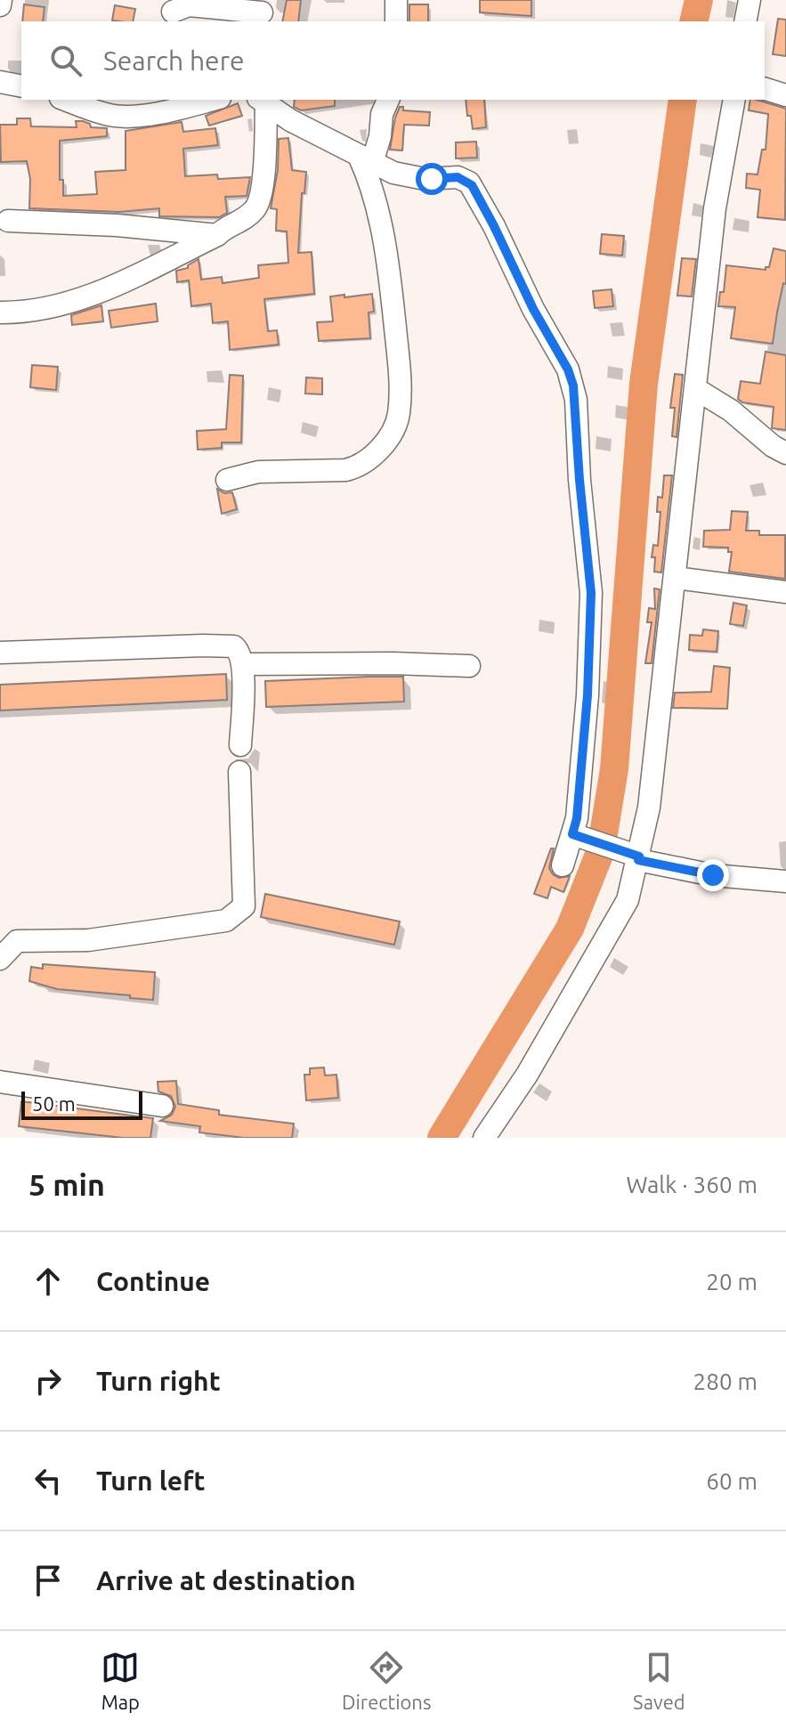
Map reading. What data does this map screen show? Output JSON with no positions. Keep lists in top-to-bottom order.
{
  "scale_bar": "50 m",
  "page": {
    "search": "Search here",
    "scale": "50 m",
    "heading": ["5 min", "Walk · 360 m"],
    "list": [
      ["Continue", "20 m"],
      ["Turn right", "280 m"],
      ["Turn left", "60 m"],
      "Arrive at destination"
    ],
    "nav": ["Map", "Directions", "Saved"]
  }
}
